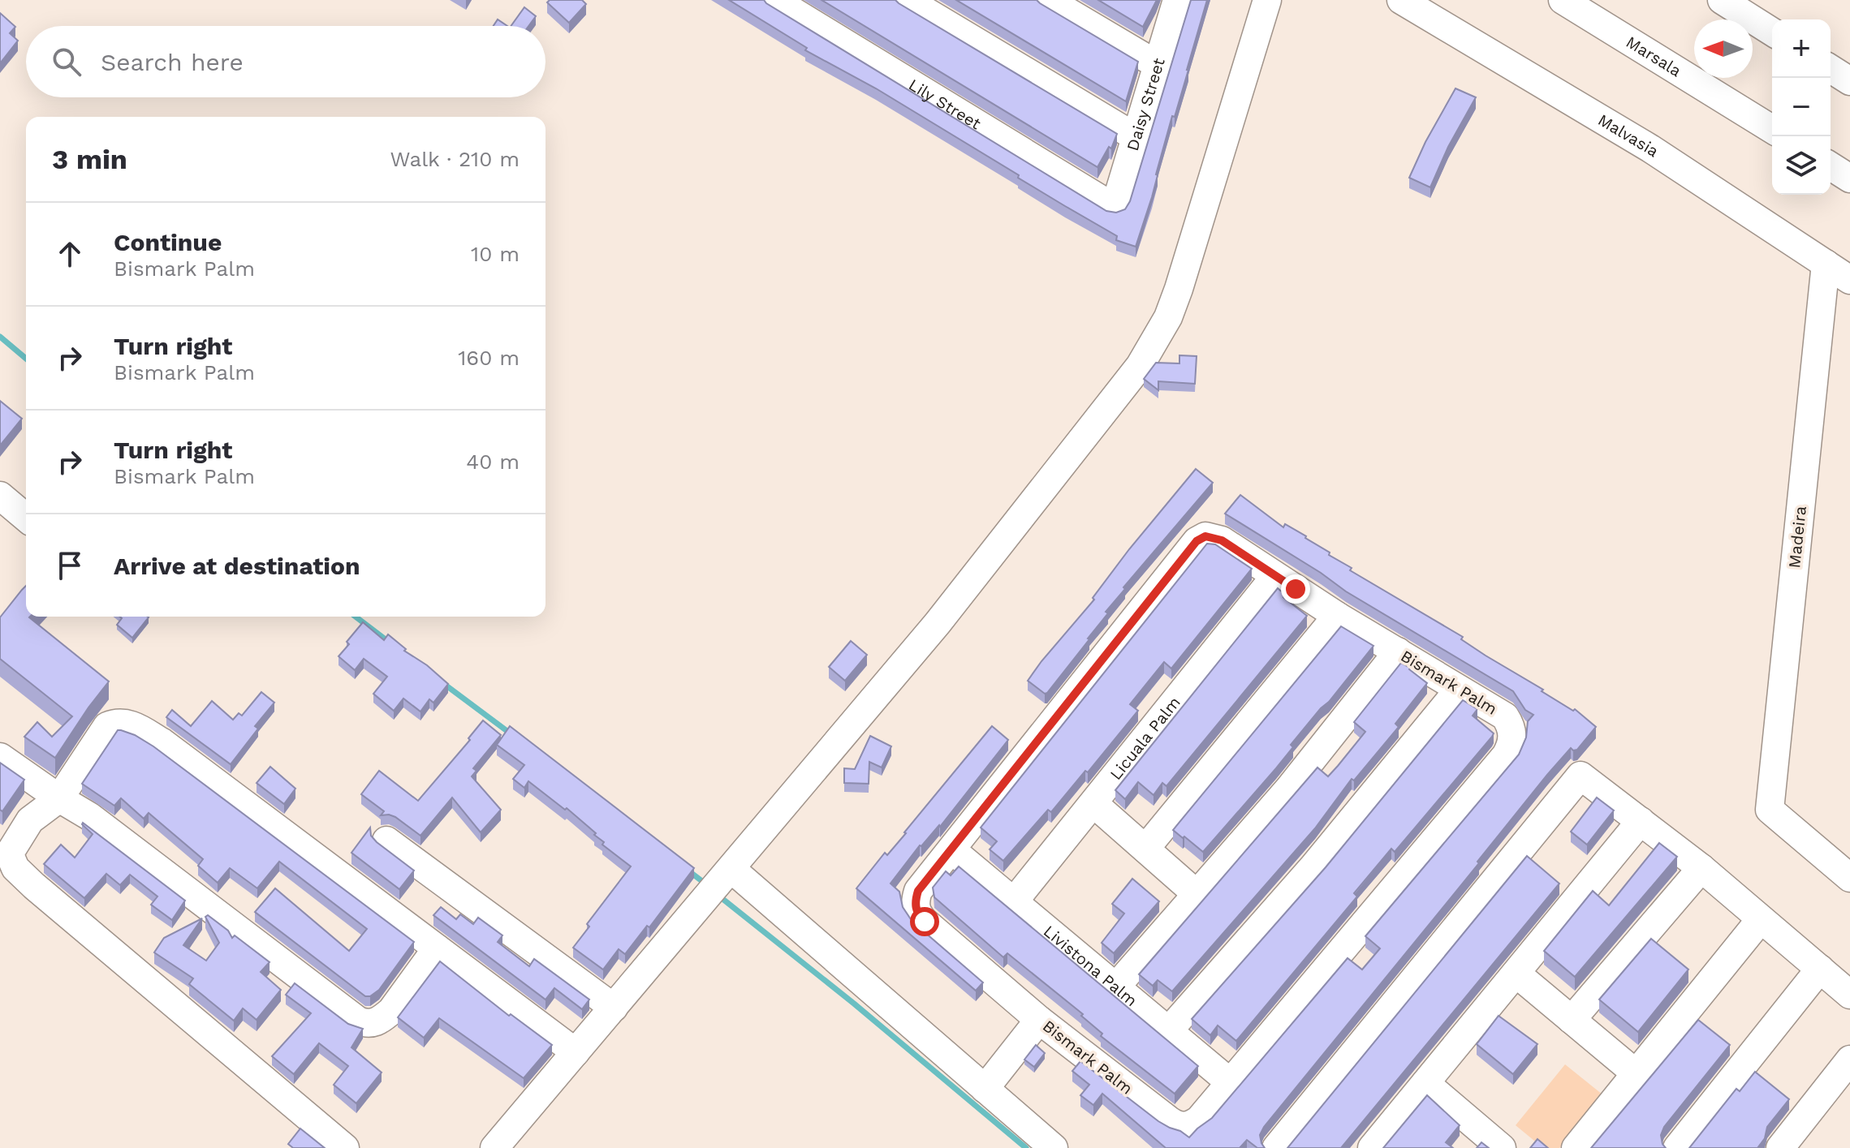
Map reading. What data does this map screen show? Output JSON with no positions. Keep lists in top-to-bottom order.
{
  "streets": {
    "street": [
      "Marsala",
      "Lily Street",
      "Daisy Street",
      "Malvasia",
      "Madeira",
      "Bismark Palm",
      "Licuala Palm",
      "Livistona Palm"
    ]
  },
  "crossings": [
    ["Lily Street", "Daisy Street"],
    ["Malvasia", "Madeira"],
    ["Bismark Palm", "Licuala Palm"],
    ["Bismark Palm", "Livistona Palm"],
    ["Licuala Palm", "Livistona Palm"]
  ],
  "north": "left",
  "page": {
    "map_buttons": ["+", "−"],
    "search": "Search here",
    "heading": ["3 min", "Walk · 210 m"],
    "list": [
      ["Continue", "Bismark Palm", "10 m"],
      ["Turn right", "Bismark Palm", "160 m"],
      ["Turn right", "Bismark Palm", "40 m"],
      "Arrive at destination"
    ]
  }
}
